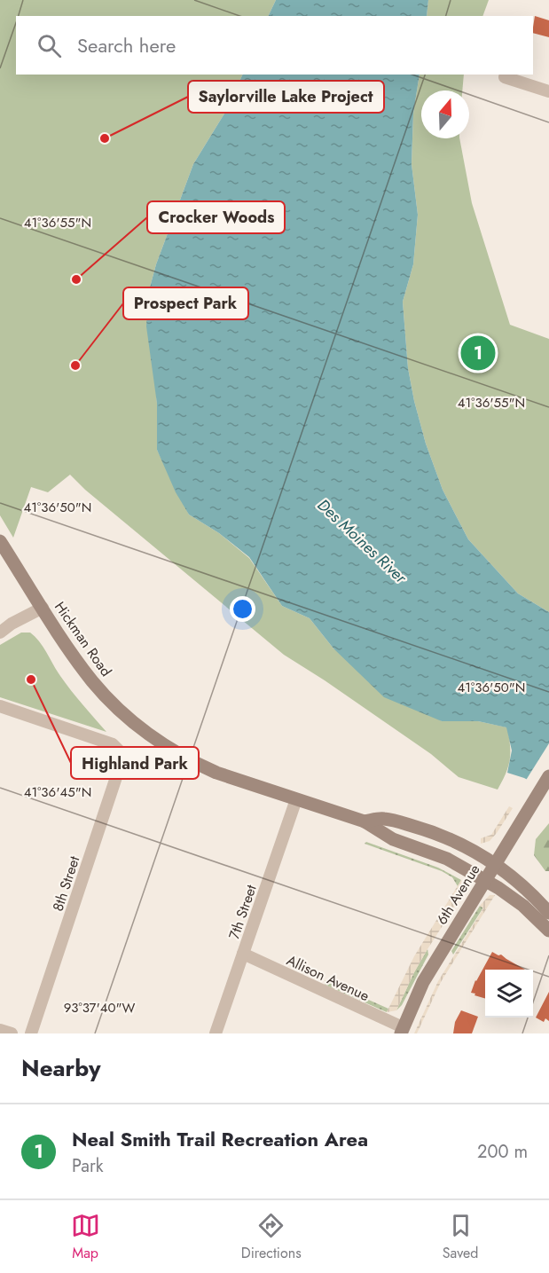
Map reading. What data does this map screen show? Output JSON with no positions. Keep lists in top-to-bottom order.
{
  "streets": {
    "main road": ["Hickman Road", "6th Avenue"],
    "street": ["8th Street", "7th Street", "Allison Avenue"]
  },
  "crossings": [
    ["Hickman Road", "6th Avenue"],
    ["Hickman Road", "7th Street"],
    ["6th Avenue", "Allison Avenue"],
    ["7th Street", "Allison Avenue"]
  ],
  "water": ["Des Moines River"],
  "places": [
    "Saylorville Lake Project",
    "Crocker Woods",
    "Prospect Park",
    "Highland Park"
  ],
  "north": "top",
  "page": {
    "search": "Search here",
    "pins": "1",
    "heading": "Nearby",
    "list": [
      {
        "mark": "1",
        "name": "Neal Smith Trail Recreation Area",
        "note": "Park",
        "value": "200 m"
      }
    ],
    "nav": ["Map", "Directions", "Saved"]
  },
  "coordinates": [
    "41°36'55\"N",
    "41°36'50\"N",
    "41°36'45\"N",
    "93°37'40\"W"
  ]
}
